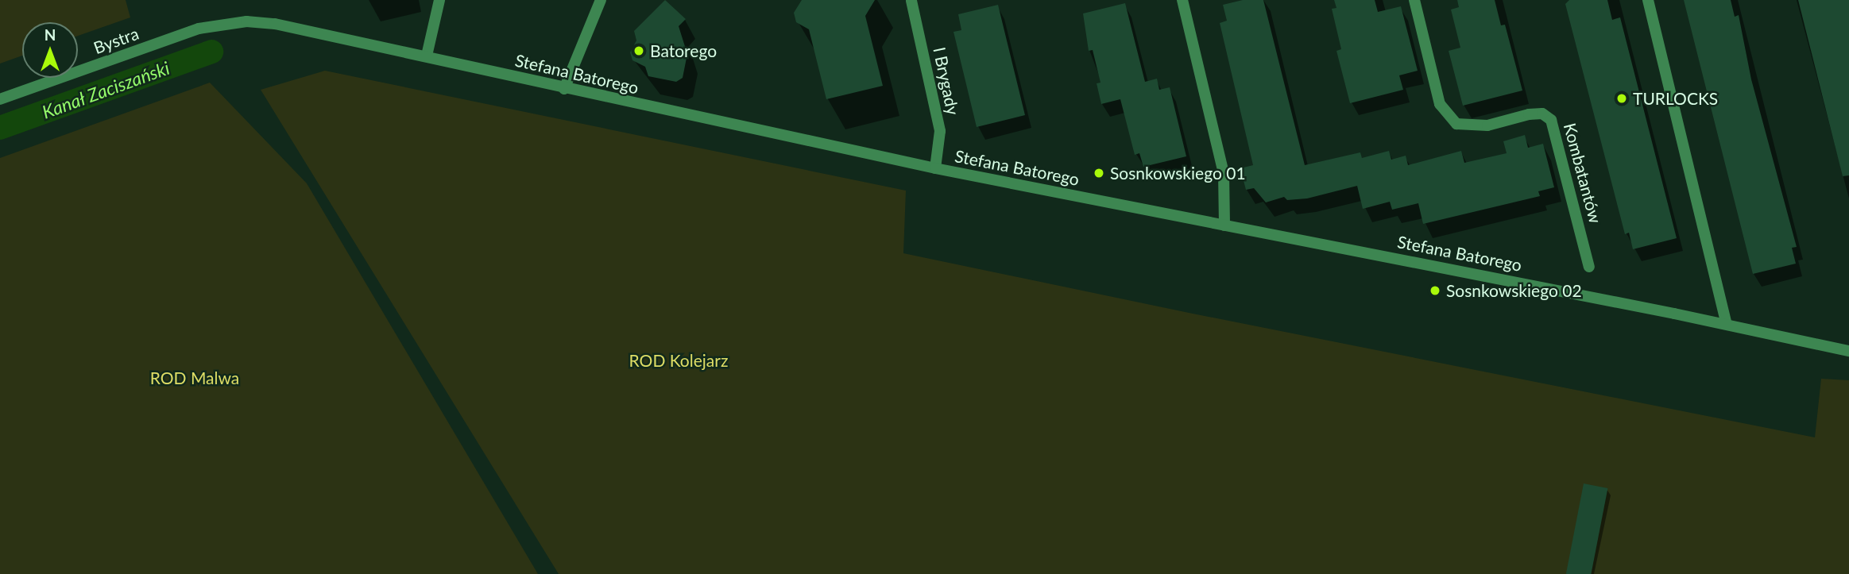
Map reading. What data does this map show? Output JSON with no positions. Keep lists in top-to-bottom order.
{
  "streets": {
    "street": [
      "Bystra",
      "Stefana Batorego",
      "I Brygady",
      "Kombatantów"
    ]
  },
  "crossings": [
    ["Bystra", "Stefana Batorego"],
    ["Stefana Batorego", "I Brygady"]
  ],
  "water": ["Kanał Zaciszański"],
  "parks": ["ROD Kolejarz", "ROD Malwa"],
  "places": [
    "Batorego",
    "TURLOCKS",
    "Sosnkowskiego 01",
    "Sosnkowskiego 02"
  ],
  "north": "top"
}
